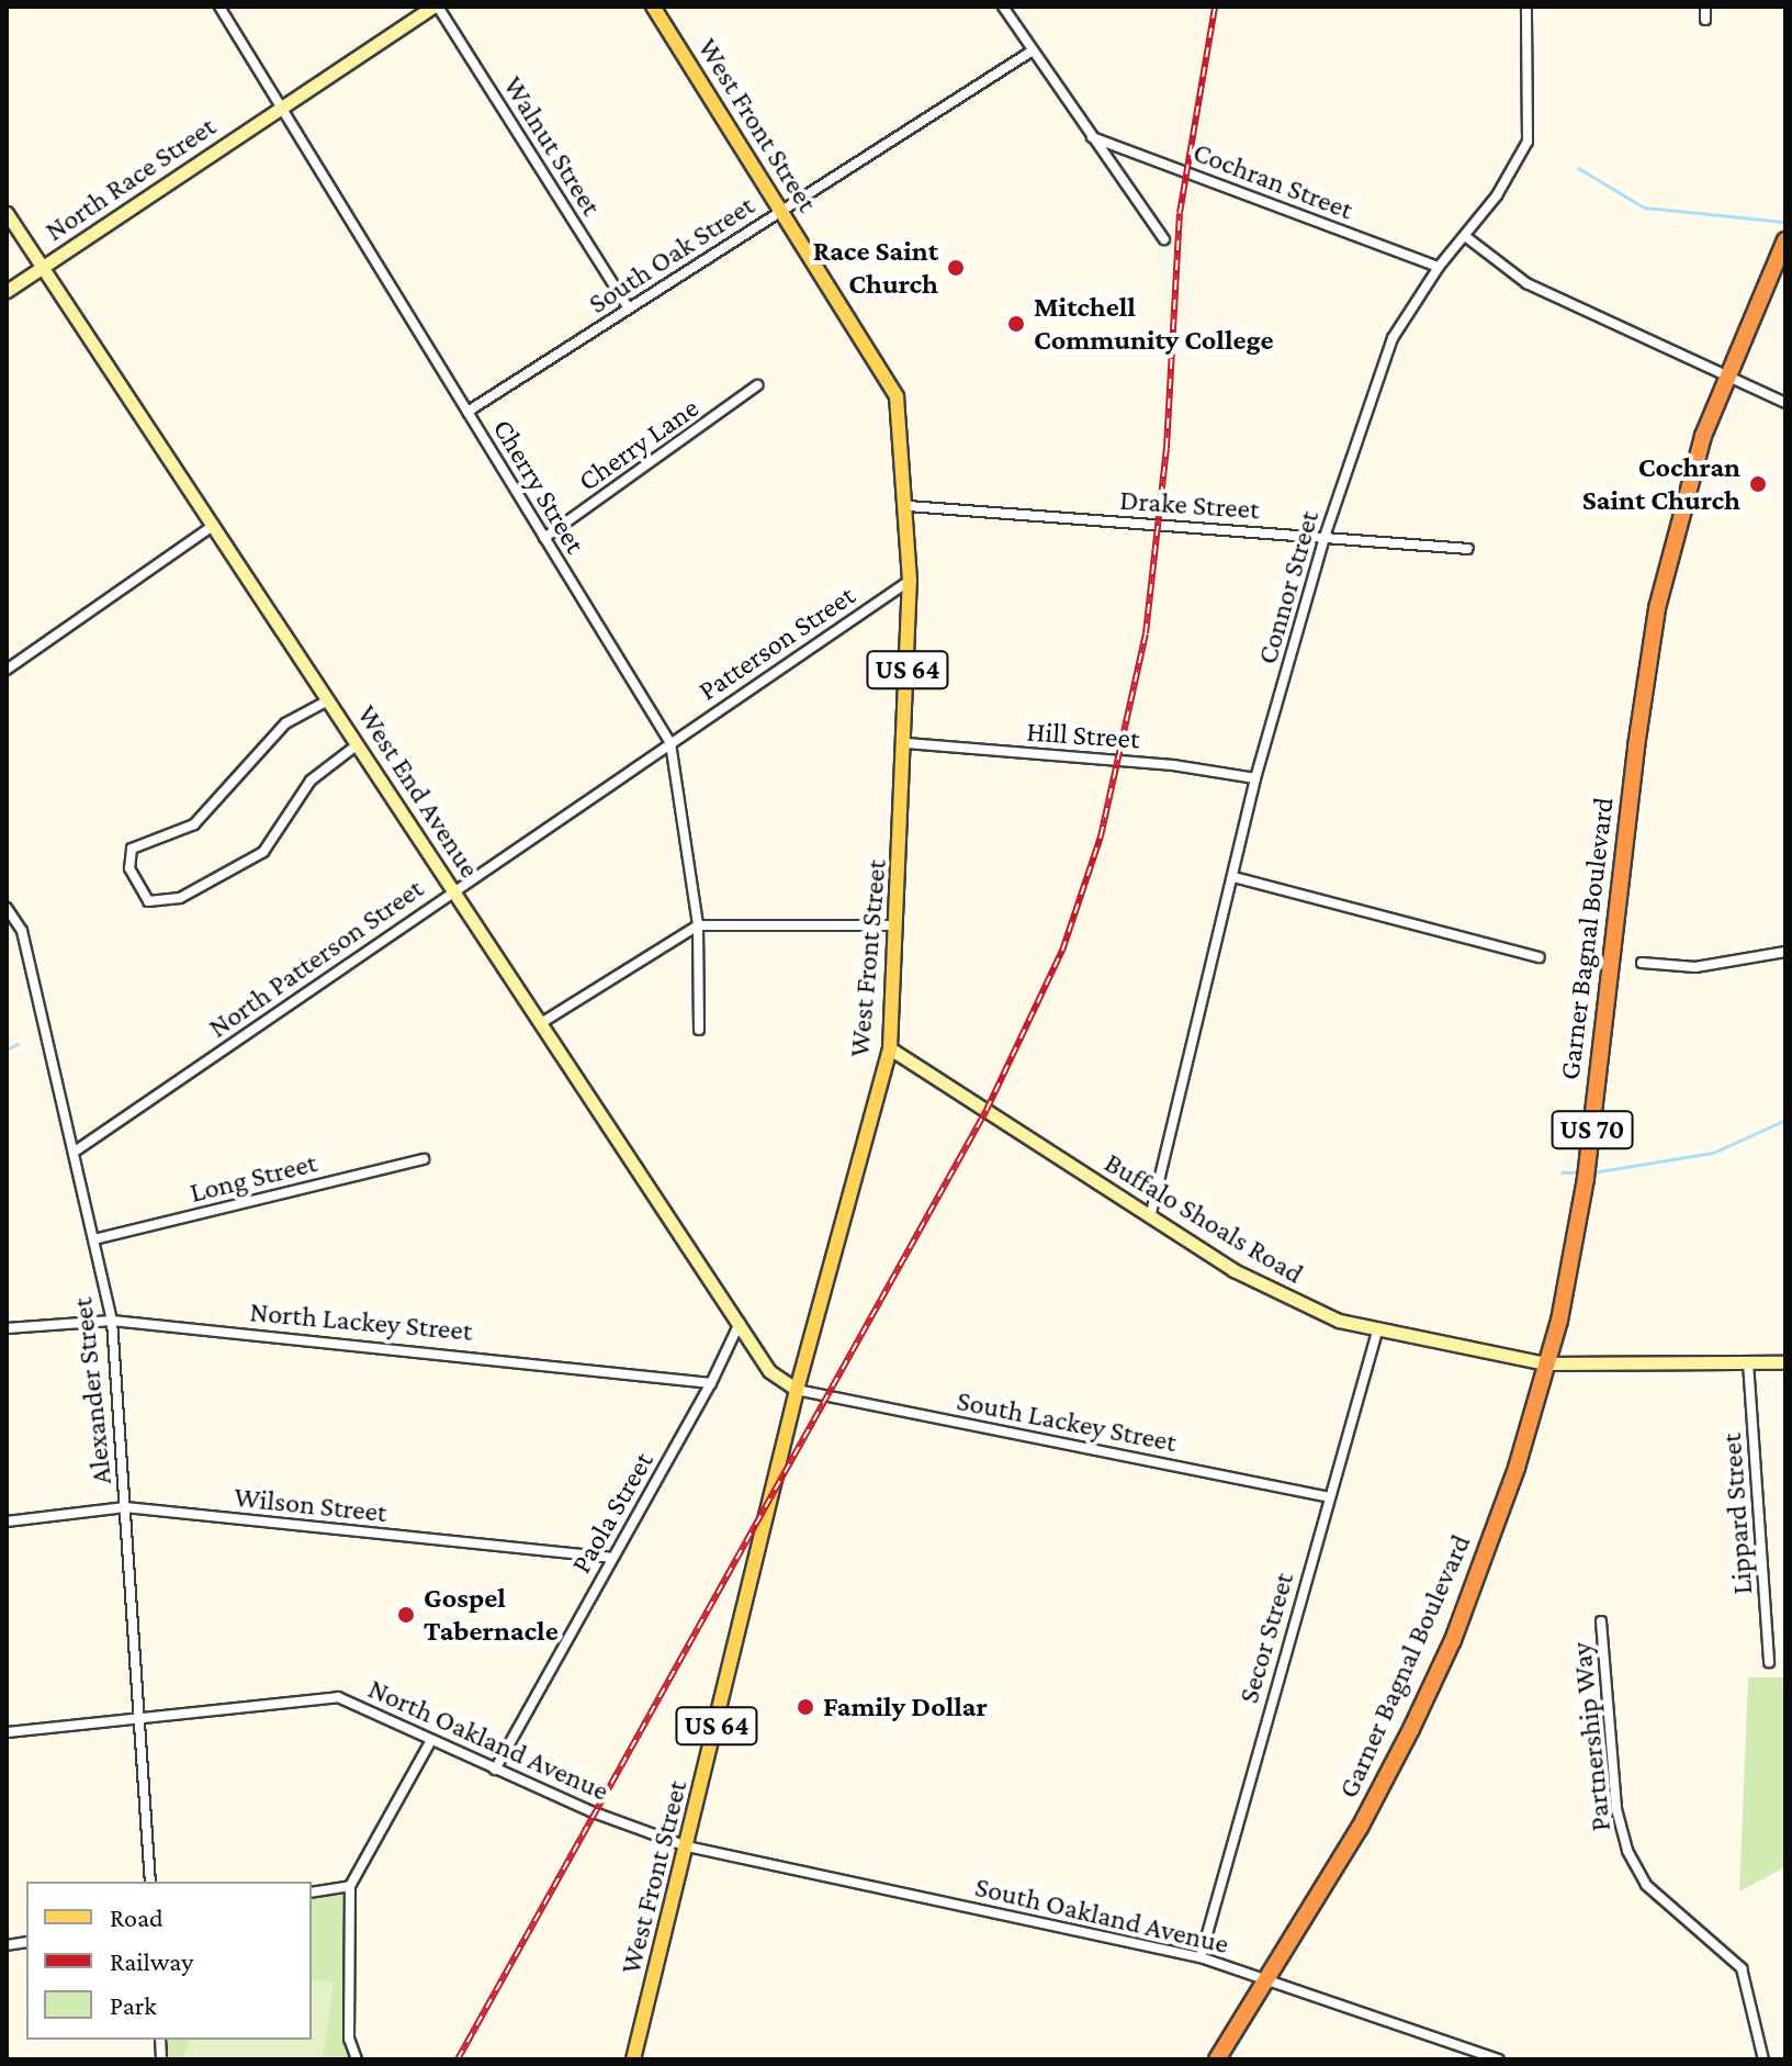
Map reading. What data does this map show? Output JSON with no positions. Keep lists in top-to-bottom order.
{
  "streets": {
    "highway": ["Garner Bagnal Boulevard", "US 70"],
    "main road": ["West Front Street", "US 64"],
    "street": [
      "Walnut Street",
      "North Race Street",
      "Cochran Street",
      "South Oak Street",
      "Cherry Lane",
      "Cherry Street",
      "Drake Street",
      "Connor Street",
      "Patterson Street",
      "Hill Street",
      "West End Avenue",
      "North Patterson Street",
      "Long Street",
      "Buffalo Shoals Road",
      "North Lackey Street",
      "Alexander Street",
      "South Lackey Street",
      "Wilson Street",
      "Paola Street",
      "Lippard Street",
      "Secor Street",
      "Partnership Way",
      "North Oakland Avenue",
      "South Oakland Avenue"
    ]
  },
  "crossings": [
    ["West Front Street", "South Oak Street"],
    ["West Front Street", "Drake Street"],
    ["West Front Street", "Patterson Street"],
    ["West Front Street", "Hill Street"],
    ["West Front Street", "West End Avenue"],
    ["West Front Street", "Buffalo Shoals Road"],
    ["West Front Street", "South Lackey Street"],
    ["West Front Street", "North Oakland Avenue"],
    ["West Front Street", "South Oakland Avenue"],
    ["Walnut Street", "North Race Street"],
    ["Walnut Street", "South Oak Street"],
    ["North Race Street", "Cherry Street"],
    ["North Race Street", "West End Avenue"],
    ["Cochran Street", "Connor Street"],
    ["South Oak Street", "Cherry Street"],
    ["Cherry Lane", "Cherry Street"],
    ["Cherry Street", "Patterson Street"],
    ["Cherry Street", "North Patterson Street"],
    ["Drake Street", "Connor Street"],
    ["Connor Street", "Hill Street"],
    ["Connor Street", "Buffalo Shoals Road"],
    ["Patterson Street", "North Patterson Street"],
    ["West End Avenue", "North Patterson Street"],
    ["West End Avenue", "South Lackey Street"],
    ["West End Avenue", "Paola Street"],
    ["Garner Bagnal Boulevard", "Buffalo Shoals Road"],
    ["Garner Bagnal Boulevard", "South Oakland Avenue"],
    ["North Patterson Street", "Alexander Street"],
    ["Long Street", "Alexander Street"],
    ["Buffalo Shoals Road", "Lippard Street"],
    ["Buffalo Shoals Road", "Secor Street"],
    ["North Lackey Street", "Alexander Street"],
    ["North Lackey Street", "Paola Street"],
    ["Alexander Street", "Wilson Street"],
    ["Alexander Street", "North Oakland Avenue"],
    ["South Lackey Street", "Secor Street"],
    ["Wilson Street", "Paola Street"],
    ["Paola Street", "North Oakland Avenue"],
    ["Secor Street", "South Oakland Avenue"],
    ["North Oakland Avenue", "South Oakland Avenue"]
  ],
  "places": [
    "Race Saint Church",
    "Mitchell Community College",
    "Cochran Saint Church",
    "Gospel Tabernacle",
    "Family Dollar"
  ],
  "legend": ["Road", "Railway", "Park"]
}
